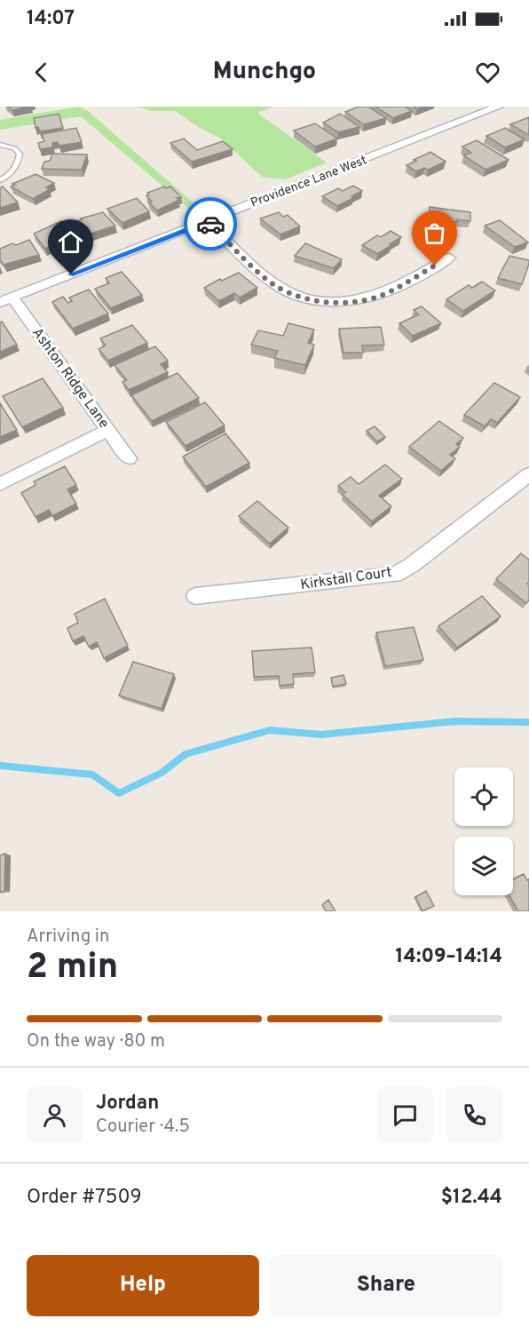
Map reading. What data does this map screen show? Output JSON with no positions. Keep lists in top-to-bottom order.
{
  "streets": {
    "street": ["Providence Lane West", "Ashton Ridge Lane", "Kirkstall Court"]
  },
  "crossings": [
    ["Providence Lane West", "Ashton Ridge Lane"]
  ],
  "page": {
    "status": "14:07",
    "header": "Munchgo",
    "heading": ["2 min", "Arriving in", "14:09–14:14"],
    "panel": [
      "Jordan",
      "Courier · 4.5",
      "Order #7509",
      "$12.44"
    ],
    "bar": "On the way · 80 m",
    "buttons": ["Help", "Share"]
  }
}
